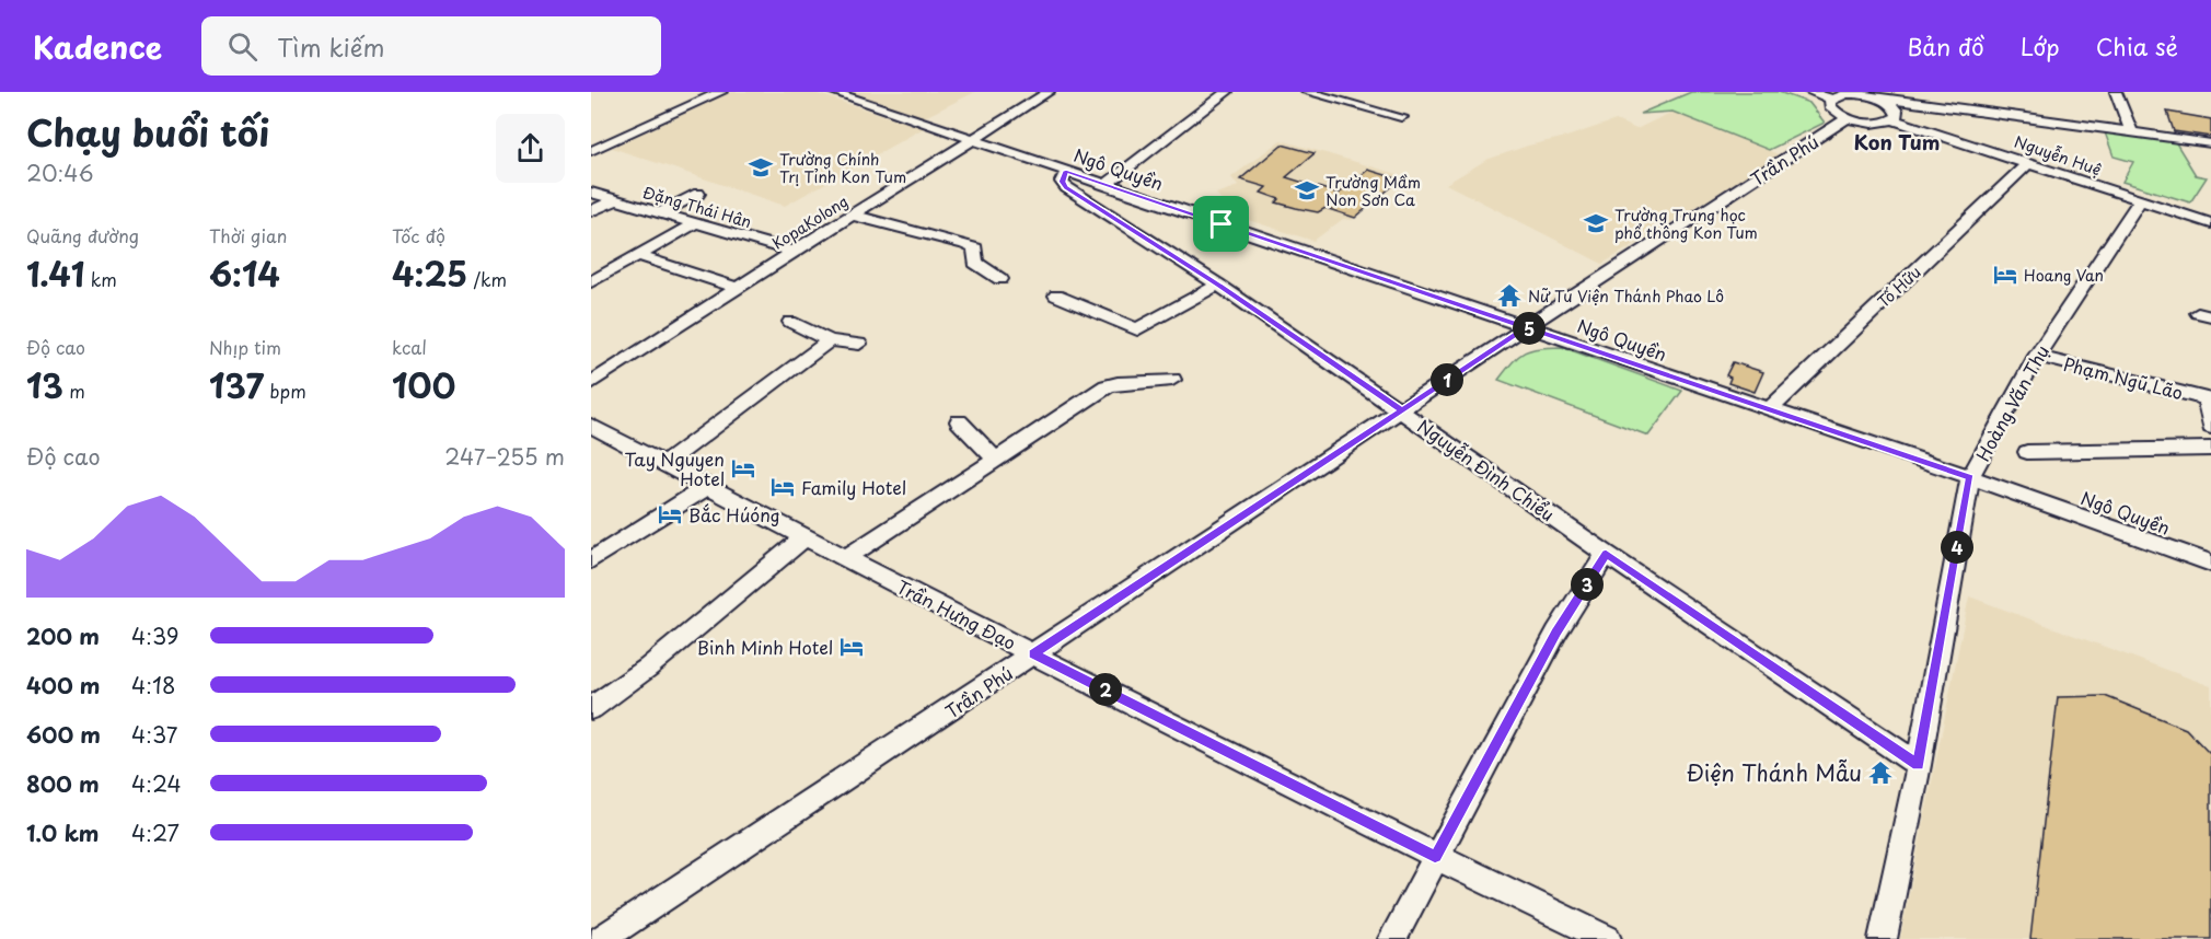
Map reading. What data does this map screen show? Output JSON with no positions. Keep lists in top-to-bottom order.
{
  "streets": {
    "street": [
      "Nguyễn Huệ",
      "Trần Phú",
      "Ngô Quyền",
      "Đặng Thái Hân",
      "KopaKolong",
      "Tố Hữu",
      "Phạm Ngũ Lão",
      "Hoàng Văn Thụ",
      "Nguyễn Đình Chiểu",
      "Trần Hưng Đạo"
    ]
  },
  "crossings": [
    ["Nguyễn Huệ", "Tố Hữu"],
    ["Nguyễn Huệ", "Hoàng Văn Thụ"],
    ["Trần Phú", "Ngô Quyền"],
    ["Trần Phú", "Nguyễn Đình Chiểu"],
    ["Trần Phú", "Trần Hưng Đạo"],
    ["Ngô Quyền", "KopaKolong"],
    ["Ngô Quyền", "Tố Hữu"],
    ["Ngô Quyền", "Hoàng Văn Thụ"],
    ["Ngô Quyền", "Nguyễn Đình Chiểu"],
    ["Đặng Thái Hân", "KopaKolong"],
    ["Phạm Ngũ Lão", "Hoàng Văn Thụ"],
    ["Hoàng Văn Thụ", "Nguyễn Đình Chiểu"]
  ],
  "districts": ["Kon Tum"],
  "places": {
    "school or university": ["Trường Chính Trị Tỉnh Kon Tum", "Trường Mầm Non Sơn Ca", "Trường Trung học phổ thông Kon Tum"],
    "hotel": [
      "Hoang Van",
      "Tay Nguyen Hotel",
      "Family Hotel",
      "Bắc Húóng",
      "Binh Minh Hotel"
    ],
    "temple": ["Nữ Tu Viện Thánh Phao Lô", "Điện Thánh Mẫu"]
  },
  "page": {
    "header": "Kadence",
    "search": "Tìm kiếm",
    "nav": ["Bản đồ", "Lớp", "Chia sẻ"],
    "heading": ["Chạy buổi tối", "20:46"],
    "stats": [
      ["Quãng đường", "1.41 km"],
      ["Thời gian", "6:14"],
      ["Tốc độ", "4:25 /km"],
      ["Độ cao", "13 m"],
      ["Nhịp tim", "137 bpm"],
      ["kcal", "100"]
    ],
    "pins": [
      "5",
      "1",
      "4",
      "3",
      "2"
    ],
    "chart": ["Độ cao", "247–255 m"],
    "list": [
      {
        "name": "200 m",
        "note": "4:39"
      },
      {
        "name": "400 m",
        "note": "4:18"
      },
      {
        "name": "600 m",
        "note": "4:37"
      },
      {
        "name": "800 m",
        "note": "4:24"
      },
      {
        "name": "1.0 km",
        "note": "4:27"
      }
    ]
  }
}
